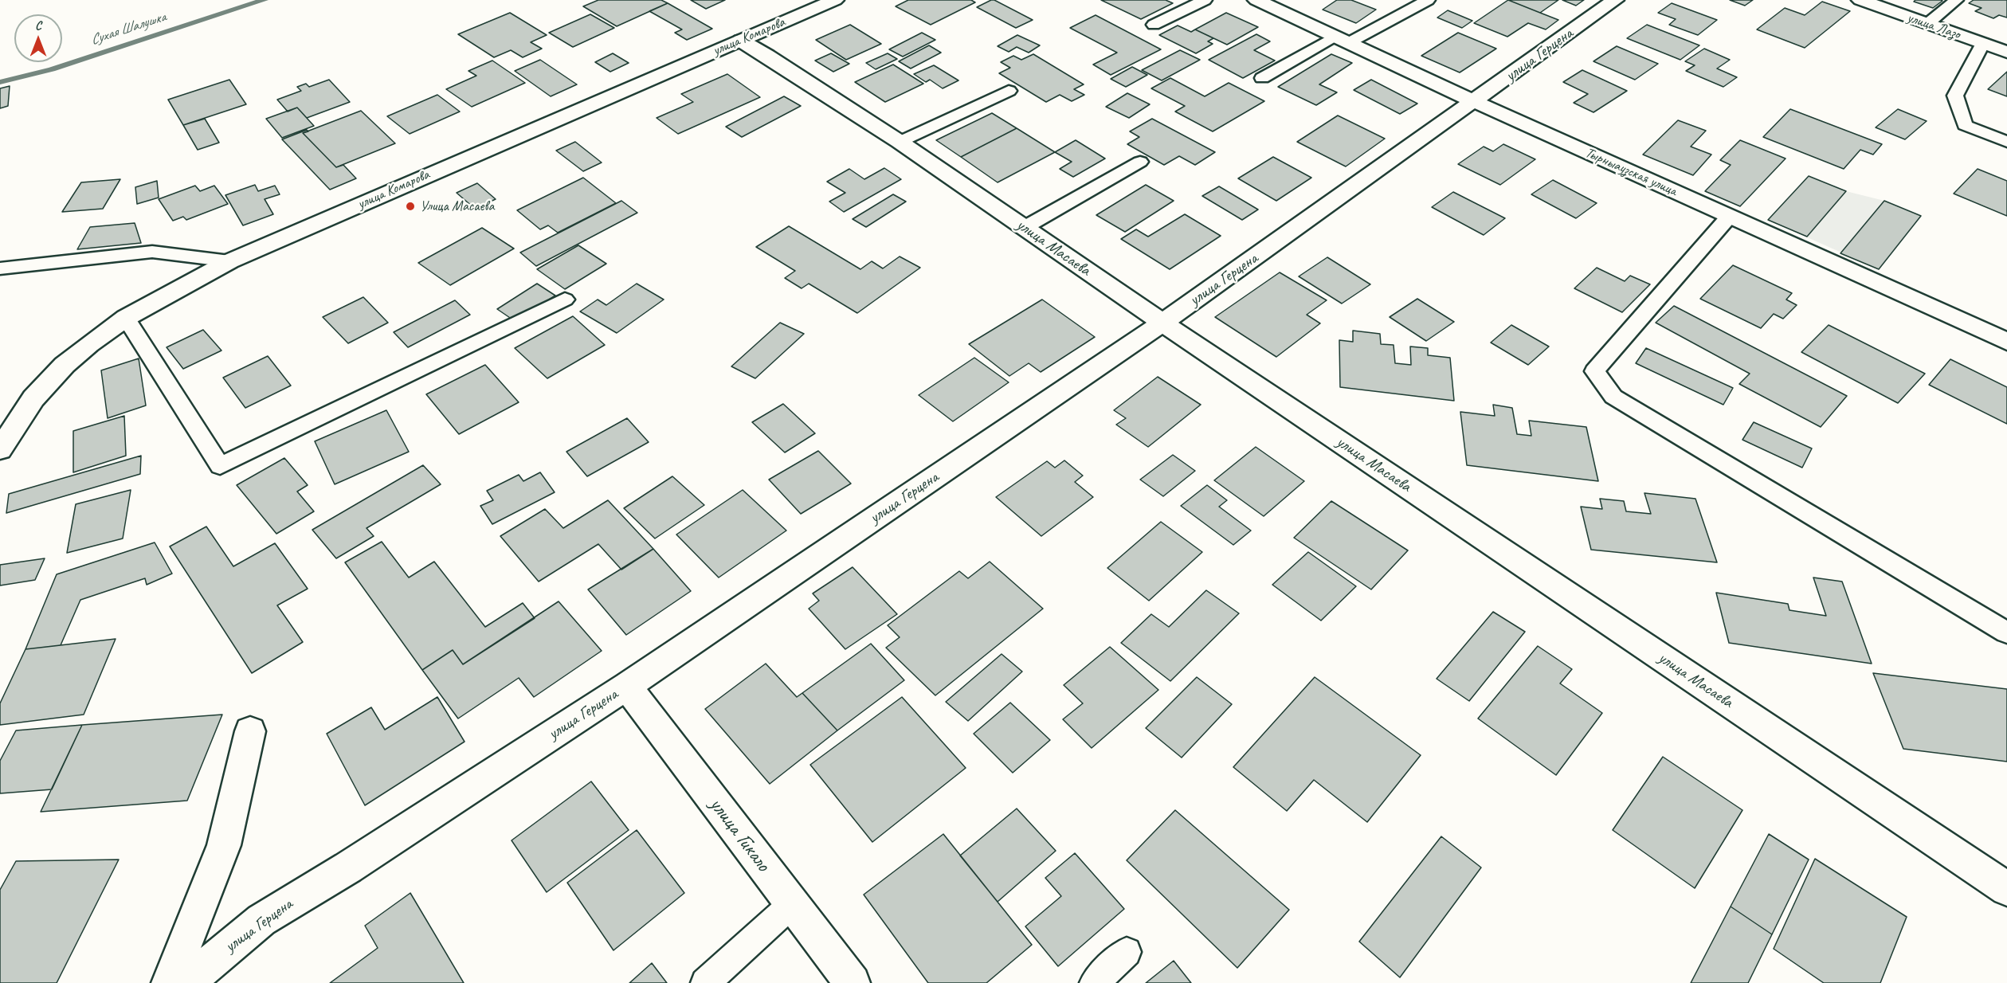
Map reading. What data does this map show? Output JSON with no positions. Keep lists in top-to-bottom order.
{
  "streets": {
    "street": [
      "улица Лазо",
      "улица Комарова",
      "улица Герцена",
      "Тырныаузская улица",
      "улица Масаева",
      "улица Гикало"
    ]
  },
  "crossings": [
    ["улица Комарова", "улица Масаева"],
    ["улица Герцена", "Тырныаузская улица"],
    ["улица Герцена", "улица Масаева"],
    ["улица Герцена", "улица Гикало"]
  ],
  "water": ["Сухая Шалушка"],
  "places": ["Улица Масаева"],
  "north": "top"
}
